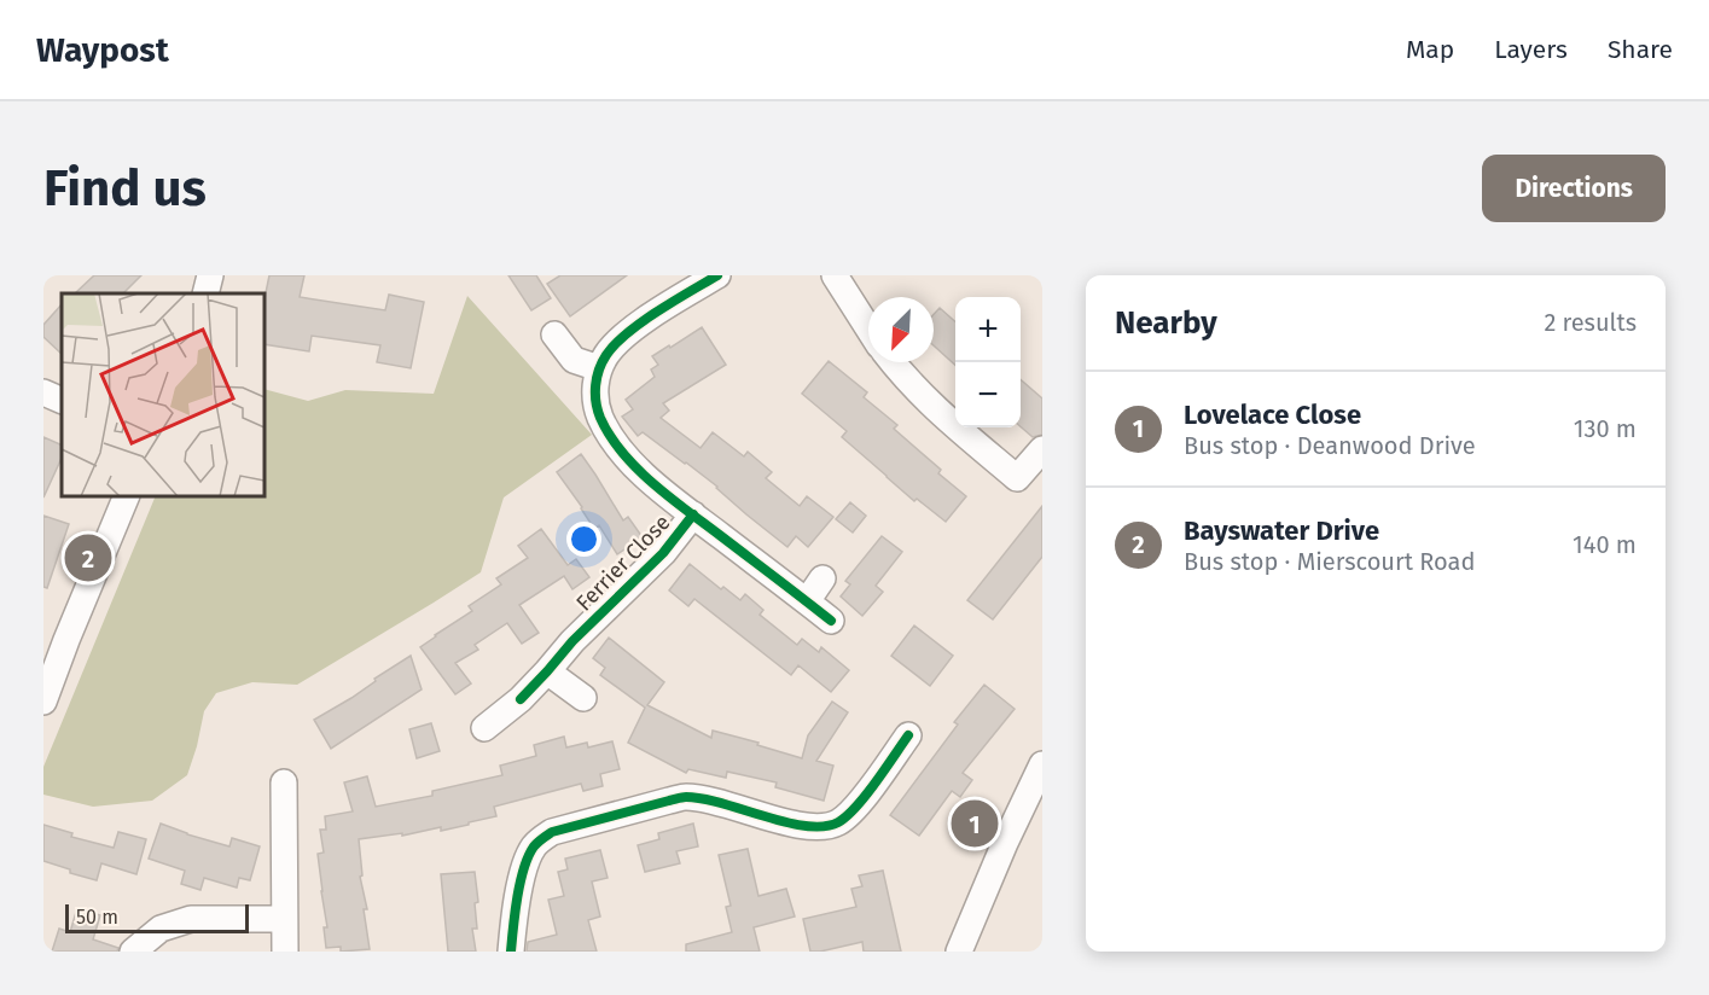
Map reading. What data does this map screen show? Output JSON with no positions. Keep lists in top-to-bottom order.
{
  "streets": {
    "street": ["Ferrier Close"]
  },
  "scale_bar": "50 m",
  "north": "bottom left",
  "page": {
    "header": "Waypost",
    "nav": ["Map", "Layers", "Share"],
    "buttons": "Directions",
    "title": "Find us",
    "heading": ["Nearby", "2 results"],
    "map_buttons": ["+", "−"],
    "list": [
      {
        "mark": "1",
        "name": "Lovelace Close",
        "note": "Bus stop · Deanwood Drive",
        "value": "130 m"
      },
      {
        "mark": "2",
        "name": "Bayswater Drive",
        "note": "Bus stop · Mierscourt Road",
        "value": "140 m"
      }
    ],
    "pins": ["2", "1"],
    "scale": "50 m"
  }
}
